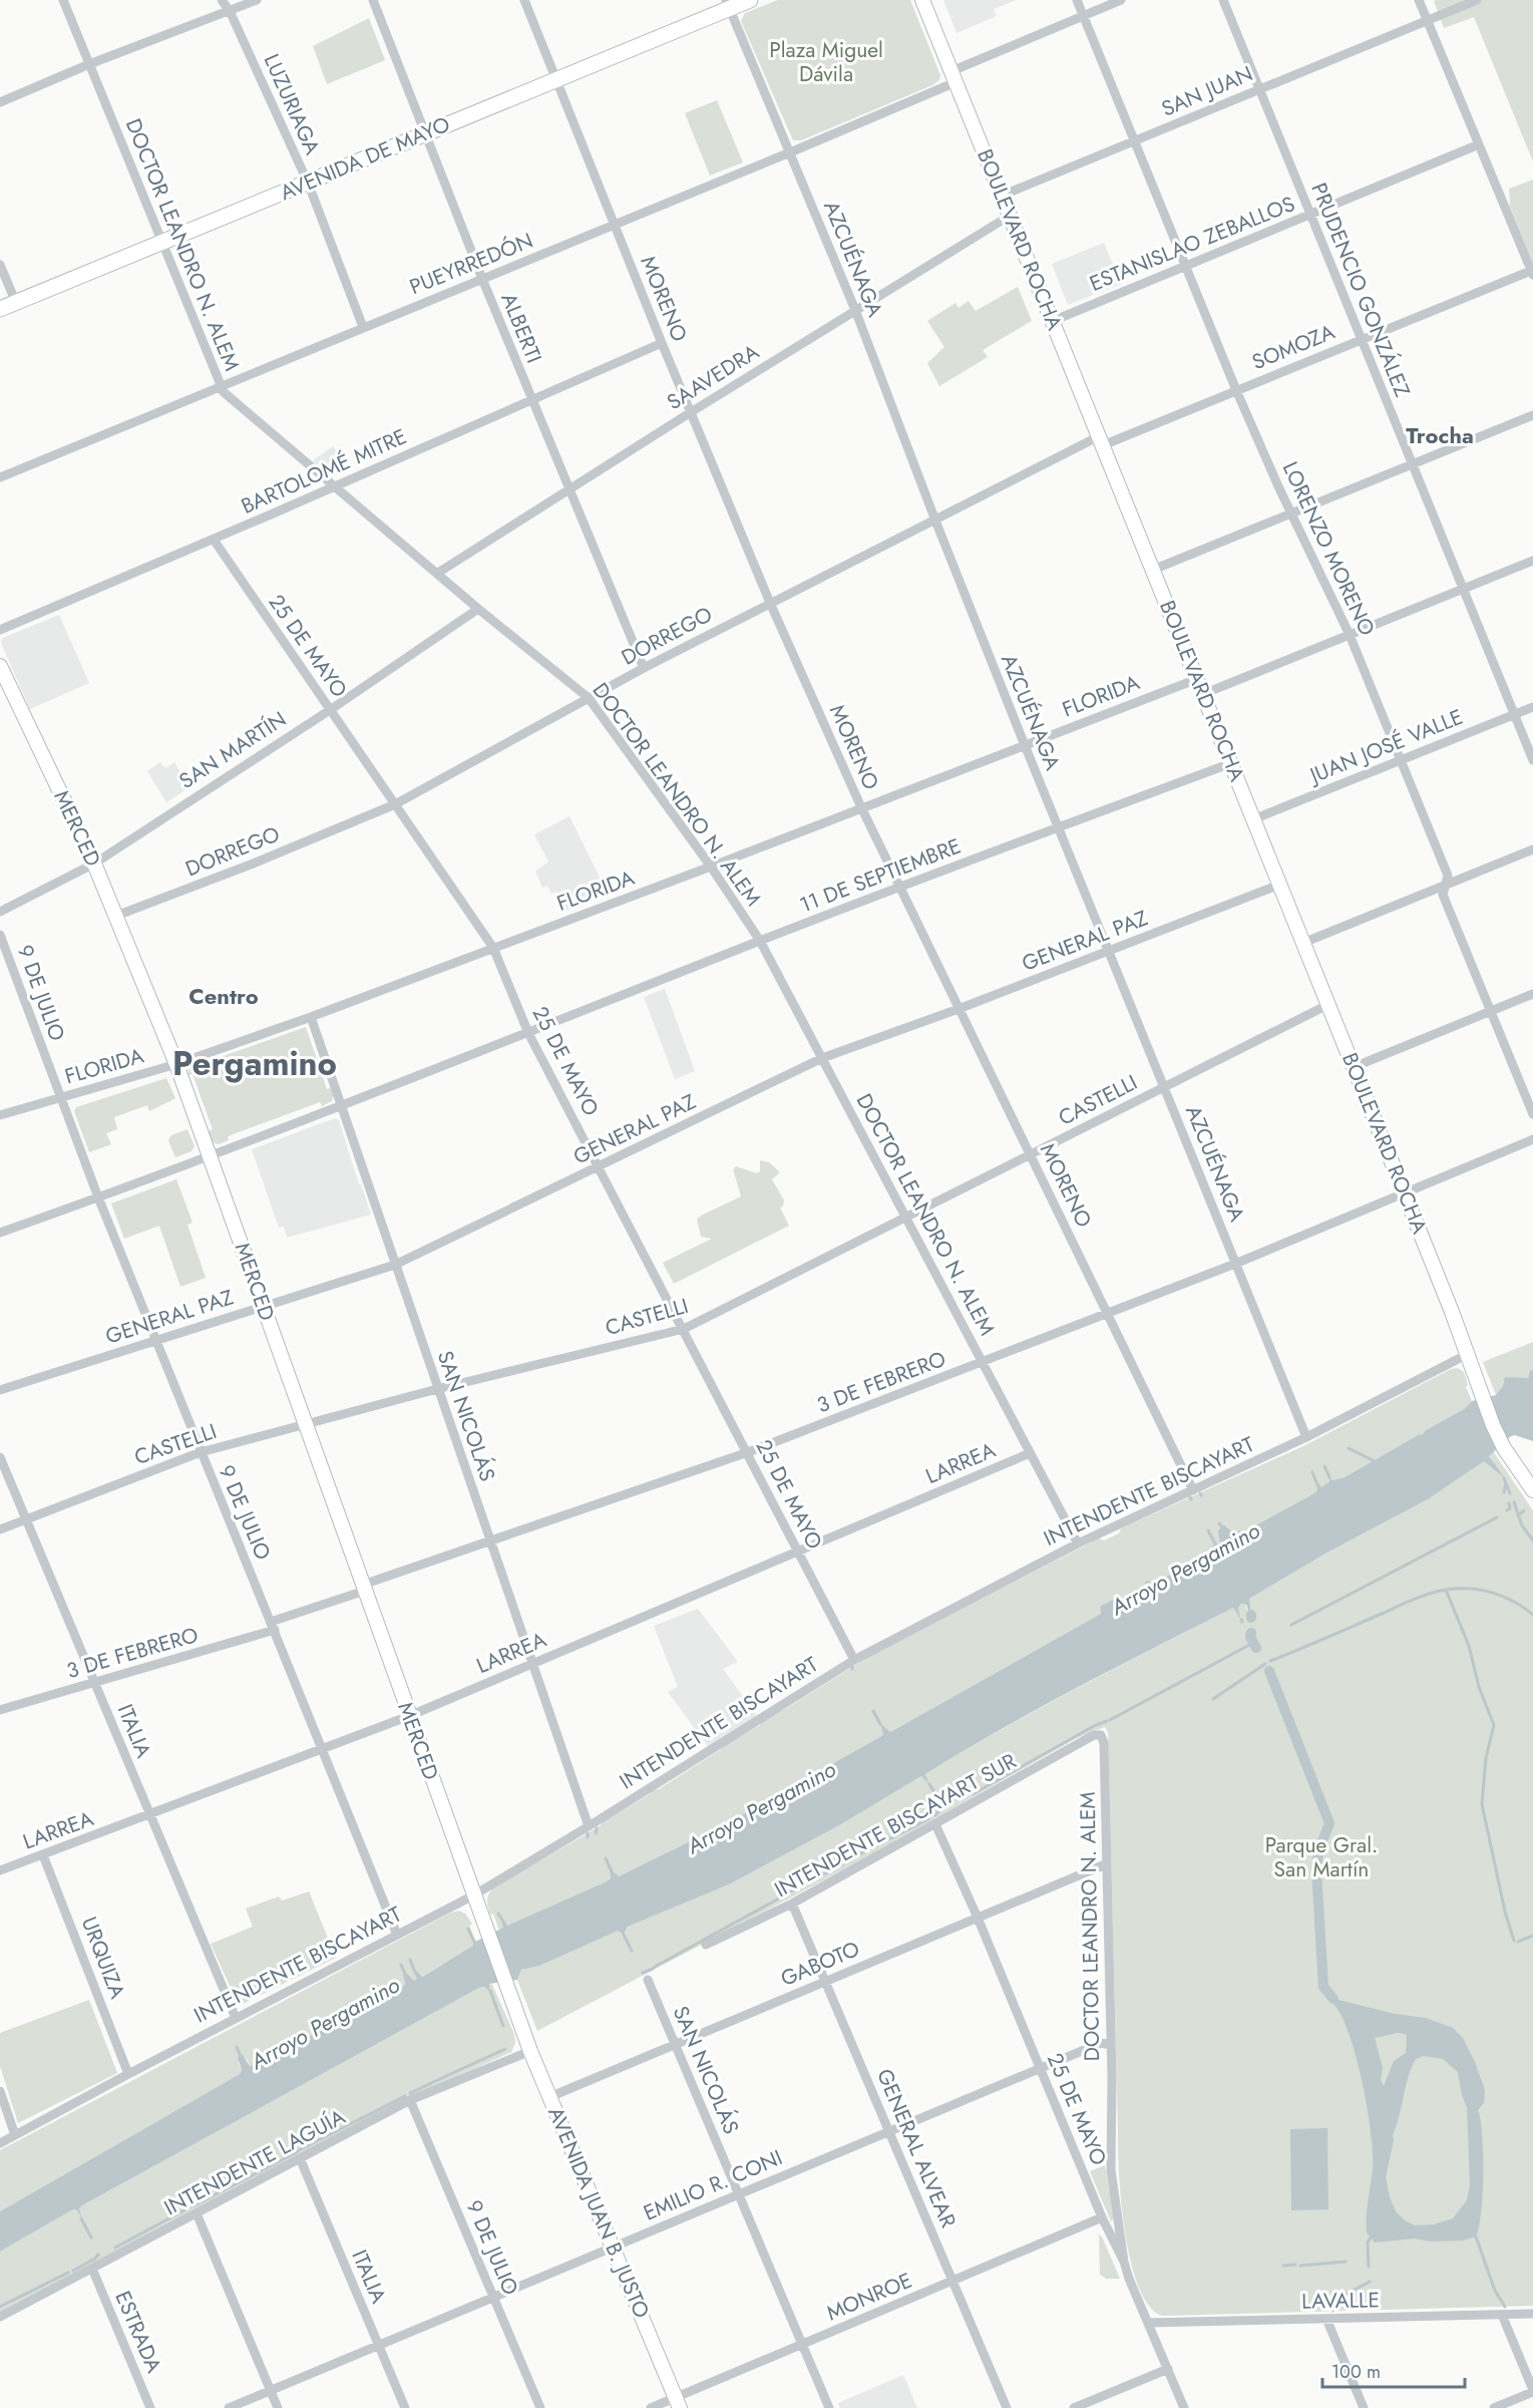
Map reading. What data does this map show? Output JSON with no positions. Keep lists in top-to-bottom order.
{
  "streets": {
    "main road": [
      "AVENIDA DE MAYO",
      "BOULEVARD ROCHA",
      "MERCED",
      "AVENIDA JUAN B. JUSTO"
    ],
    "street": [
      "SAN JUAN",
      "LUZURIAGA",
      "ESTANISLAO ZEBALLOS",
      "DOCTOR LEANDRO N. ALEM",
      "AZCUÉNAGA",
      "PUEYRREDÓN",
      "PRUDENCIO GONZÁLEZ",
      "MORENO",
      "ALBERTI",
      "SOMOZA",
      "SAAVEDRA",
      "BARTOLOMÉ MITRE",
      "LORENZO MORENO",
      "DORREGO",
      "25 DE MAYO",
      "FLORIDA",
      "JUAN JOSÉ VALLE",
      "SAN MARTÍN",
      "11 DE SEPTIEMBRE",
      "GENERAL PAZ",
      "9 DE JULIO",
      "CASTELLI",
      "3 DE FEBRERO",
      "SAN NICOLÁS",
      "LARREA",
      "INTENDENTE BISCAYART",
      "ITALIA",
      "INTENDENTE BISCAYART SUR",
      "URQUIZA",
      "GABOTO",
      "GENERAL ALVEAR",
      "INTENDENTE LAGUÍA",
      "EMILIO R. CONI",
      "MONROE",
      "LAVALLE",
      "ESTRADA"
    ]
  },
  "crossings": [
    ["SAN JUAN", "BOULEVARD ROCHA"],
    ["SAN JUAN", "PRUDENCIO GONZÁLEZ"],
    ["SAN JUAN", "LORENZO MORENO"],
    ["LUZURIAGA", "AVENIDA DE MAYO"],
    ["LUZURIAGA", "PUEYRREDÓN"],
    ["AVENIDA DE MAYO", "DOCTOR LEANDRO N. ALEM"],
    ["AVENIDA DE MAYO", "AZCUÉNAGA"],
    ["AVENIDA DE MAYO", "MORENO"],
    ["AVENIDA DE MAYO", "ALBERTI"],
    ["BOULEVARD ROCHA", "ESTANISLAO ZEBALLOS"],
    ["BOULEVARD ROCHA", "PUEYRREDÓN"],
    ["BOULEVARD ROCHA", "SOMOZA"],
    ["BOULEVARD ROCHA", "SAAVEDRA"],
    ["BOULEVARD ROCHA", "DORREGO"],
    ["BOULEVARD ROCHA", "FLORIDA"],
    ["BOULEVARD ROCHA", "JUAN JOSÉ VALLE"],
    ["BOULEVARD ROCHA", "11 DE SEPTIEMBRE"],
    ["BOULEVARD ROCHA", "GENERAL PAZ"],
    ["BOULEVARD ROCHA", "CASTELLI"],
    ["BOULEVARD ROCHA", "3 DE FEBRERO"],
    ["BOULEVARD ROCHA", "INTENDENTE BISCAYART"],
    ["ESTANISLAO ZEBALLOS", "PRUDENCIO GONZÁLEZ"],
    ["ESTANISLAO ZEBALLOS", "LORENZO MORENO"],
    ["DOCTOR LEANDRO N. ALEM", "PUEYRREDÓN"],
    ["DOCTOR LEANDRO N. ALEM", "SAAVEDRA"],
    ["DOCTOR LEANDRO N. ALEM", "BARTOLOMÉ MITRE"],
    ["DOCTOR LEANDRO N. ALEM", "DORREGO"],
    ["DOCTOR LEANDRO N. ALEM", "25 DE MAYO"],
    ["DOCTOR LEANDRO N. ALEM", "FLORIDA"],
    ["DOCTOR LEANDRO N. ALEM", "SAN MARTÍN"],
    ["DOCTOR LEANDRO N. ALEM", "11 DE SEPTIEMBRE"],
    ["DOCTOR LEANDRO N. ALEM", "GENERAL PAZ"],
    ["DOCTOR LEANDRO N. ALEM", "CASTELLI"],
    ["DOCTOR LEANDRO N. ALEM", "3 DE FEBRERO"],
    ["DOCTOR LEANDRO N. ALEM", "LARREA"],
    ["DOCTOR LEANDRO N. ALEM", "INTENDENTE BISCAYART"],
    ["DOCTOR LEANDRO N. ALEM", "INTENDENTE BISCAYART SUR"],
    ["DOCTOR LEANDRO N. ALEM", "GABOTO"],
    ["DOCTOR LEANDRO N. ALEM", "EMILIO R. CONI"],
    ["AZCUÉNAGA", "PUEYRREDÓN"],
    ["AZCUÉNAGA", "SAAVEDRA"],
    ["AZCUÉNAGA", "DORREGO"],
    ["AZCUÉNAGA", "FLORIDA"],
    ["AZCUÉNAGA", "11 DE SEPTIEMBRE"],
    ["AZCUÉNAGA", "GENERAL PAZ"],
    ["AZCUÉNAGA", "CASTELLI"],
    ["AZCUÉNAGA", "3 DE FEBRERO"],
    ["AZCUÉNAGA", "INTENDENTE BISCAYART"],
    ["PUEYRREDÓN", "MORENO"],
    ["PUEYRREDÓN", "ALBERTI"],
    ["PUEYRREDÓN", "LORENZO MORENO"],
    ["PRUDENCIO GONZÁLEZ", "SOMOZA"],
    ["PRUDENCIO GONZÁLEZ", "JUAN JOSÉ VALLE"],
    ["MORENO", "SAAVEDRA"],
    ["MORENO", "BARTOLOMÉ MITRE"],
    ["MORENO", "DORREGO"],
    ["MORENO", "FLORIDA"],
    ["MORENO", "11 DE SEPTIEMBRE"],
    ["MORENO", "GENERAL PAZ"],
    ["MORENO", "CASTELLI"],
    ["MORENO", "3 DE FEBRERO"],
    ["MORENO", "INTENDENTE BISCAYART"],
    ["ALBERTI", "SAAVEDRA"],
    ["ALBERTI", "BARTOLOMÉ MITRE"],
    ["ALBERTI", "DORREGO"],
    ["SOMOZA", "LORENZO MORENO"],
    ["SOMOZA", "DORREGO"],
    ["BARTOLOMÉ MITRE", "25 DE MAYO"],
    ["LORENZO MORENO", "JUAN JOSÉ VALLE"],
    ["DORREGO", "25 DE MAYO"],
    ["DORREGO", "MERCED"],
    ["25 DE MAYO", "FLORIDA"],
    ["25 DE MAYO", "SAN MARTÍN"],
    ["25 DE MAYO", "11 DE SEPTIEMBRE"],
    ["25 DE MAYO", "GENERAL PAZ"],
    ["25 DE MAYO", "CASTELLI"],
    ["25 DE MAYO", "3 DE FEBRERO"],
    ["25 DE MAYO", "LARREA"],
    ["25 DE MAYO", "INTENDENTE BISCAYART"],
    ["25 DE MAYO", "INTENDENTE BISCAYART SUR"],
    ["25 DE MAYO", "GABOTO"],
    ["25 DE MAYO", "EMILIO R. CONI"],
    ["25 DE MAYO", "MONROE"],
    ["25 DE MAYO", "LAVALLE"],
    ["FLORIDA", "MERCED"],
    ["FLORIDA", "9 DE JULIO"],
    ["FLORIDA", "SAN NICOLÁS"],
    ["SAN MARTÍN", "MERCED"],
    ["MERCED", "11 DE SEPTIEMBRE"],
    ["MERCED", "GENERAL PAZ"],
    ["MERCED", "CASTELLI"],
    ["MERCED", "3 DE FEBRERO"],
    ["MERCED", "LARREA"],
    ["MERCED", "INTENDENTE BISCAYART"],
    ["MERCED", "AVENIDA JUAN B. JUSTO"],
    ["11 DE SEPTIEMBRE", "9 DE JULIO"],
    ["11 DE SEPTIEMBRE", "SAN NICOLÁS"],
    ["GENERAL PAZ", "9 DE JULIO"],
    ["GENERAL PAZ", "SAN NICOLÁS"],
    ["9 DE JULIO", "CASTELLI"],
    ["9 DE JULIO", "3 DE FEBRERO"],
    ["9 DE JULIO", "LARREA"],
    ["9 DE JULIO", "INTENDENTE BISCAYART"],
    ["9 DE JULIO", "INTENDENTE LAGUÍA"],
    ["9 DE JULIO", "EMILIO R. CONI"],
    ["CASTELLI", "SAN NICOLÁS"],
    ["CASTELLI", "ITALIA"],
    ["3 DE FEBRERO", "SAN NICOLÁS"],
    ["3 DE FEBRERO", "ITALIA"],
    ["SAN NICOLÁS", "LARREA"],
    ["SAN NICOLÁS", "INTENDENTE BISCAYART"],
    ["SAN NICOLÁS", "GABOTO"],
    ["SAN NICOLÁS", "EMILIO R. CONI"],
    ["SAN NICOLÁS", "MONROE"],
    ["LARREA", "ITALIA"],
    ["LARREA", "URQUIZA"],
    ["INTENDENTE BISCAYART", "ITALIA"],
    ["INTENDENTE BISCAYART", "URQUIZA"],
    ["ITALIA", "INTENDENTE LAGUÍA"],
    ["ITALIA", "EMILIO R. CONI"],
    ["INTENDENTE BISCAYART SUR", "GENERAL ALVEAR"],
    ["GABOTO", "GENERAL ALVEAR"],
    ["GABOTO", "AVENIDA JUAN B. JUSTO"],
    ["GENERAL ALVEAR", "EMILIO R. CONI"],
    ["GENERAL ALVEAR", "MONROE"],
    ["INTENDENTE LAGUÍA", "AVENIDA JUAN B. JUSTO"],
    ["INTENDENTE LAGUÍA", "ESTRADA"],
    ["EMILIO R. CONI", "AVENIDA JUAN B. JUSTO"],
    ["AVENIDA JUAN B. JUSTO", "MONROE"]
  ],
  "districts": ["Trocha", "Centro", "Pergamino"],
  "water": ["Arroyo Pergamino"],
  "parks": ["Plaza Miguel Dávila", "Parque Gral. San Martín"],
  "scale_bar": "100 m"
}
